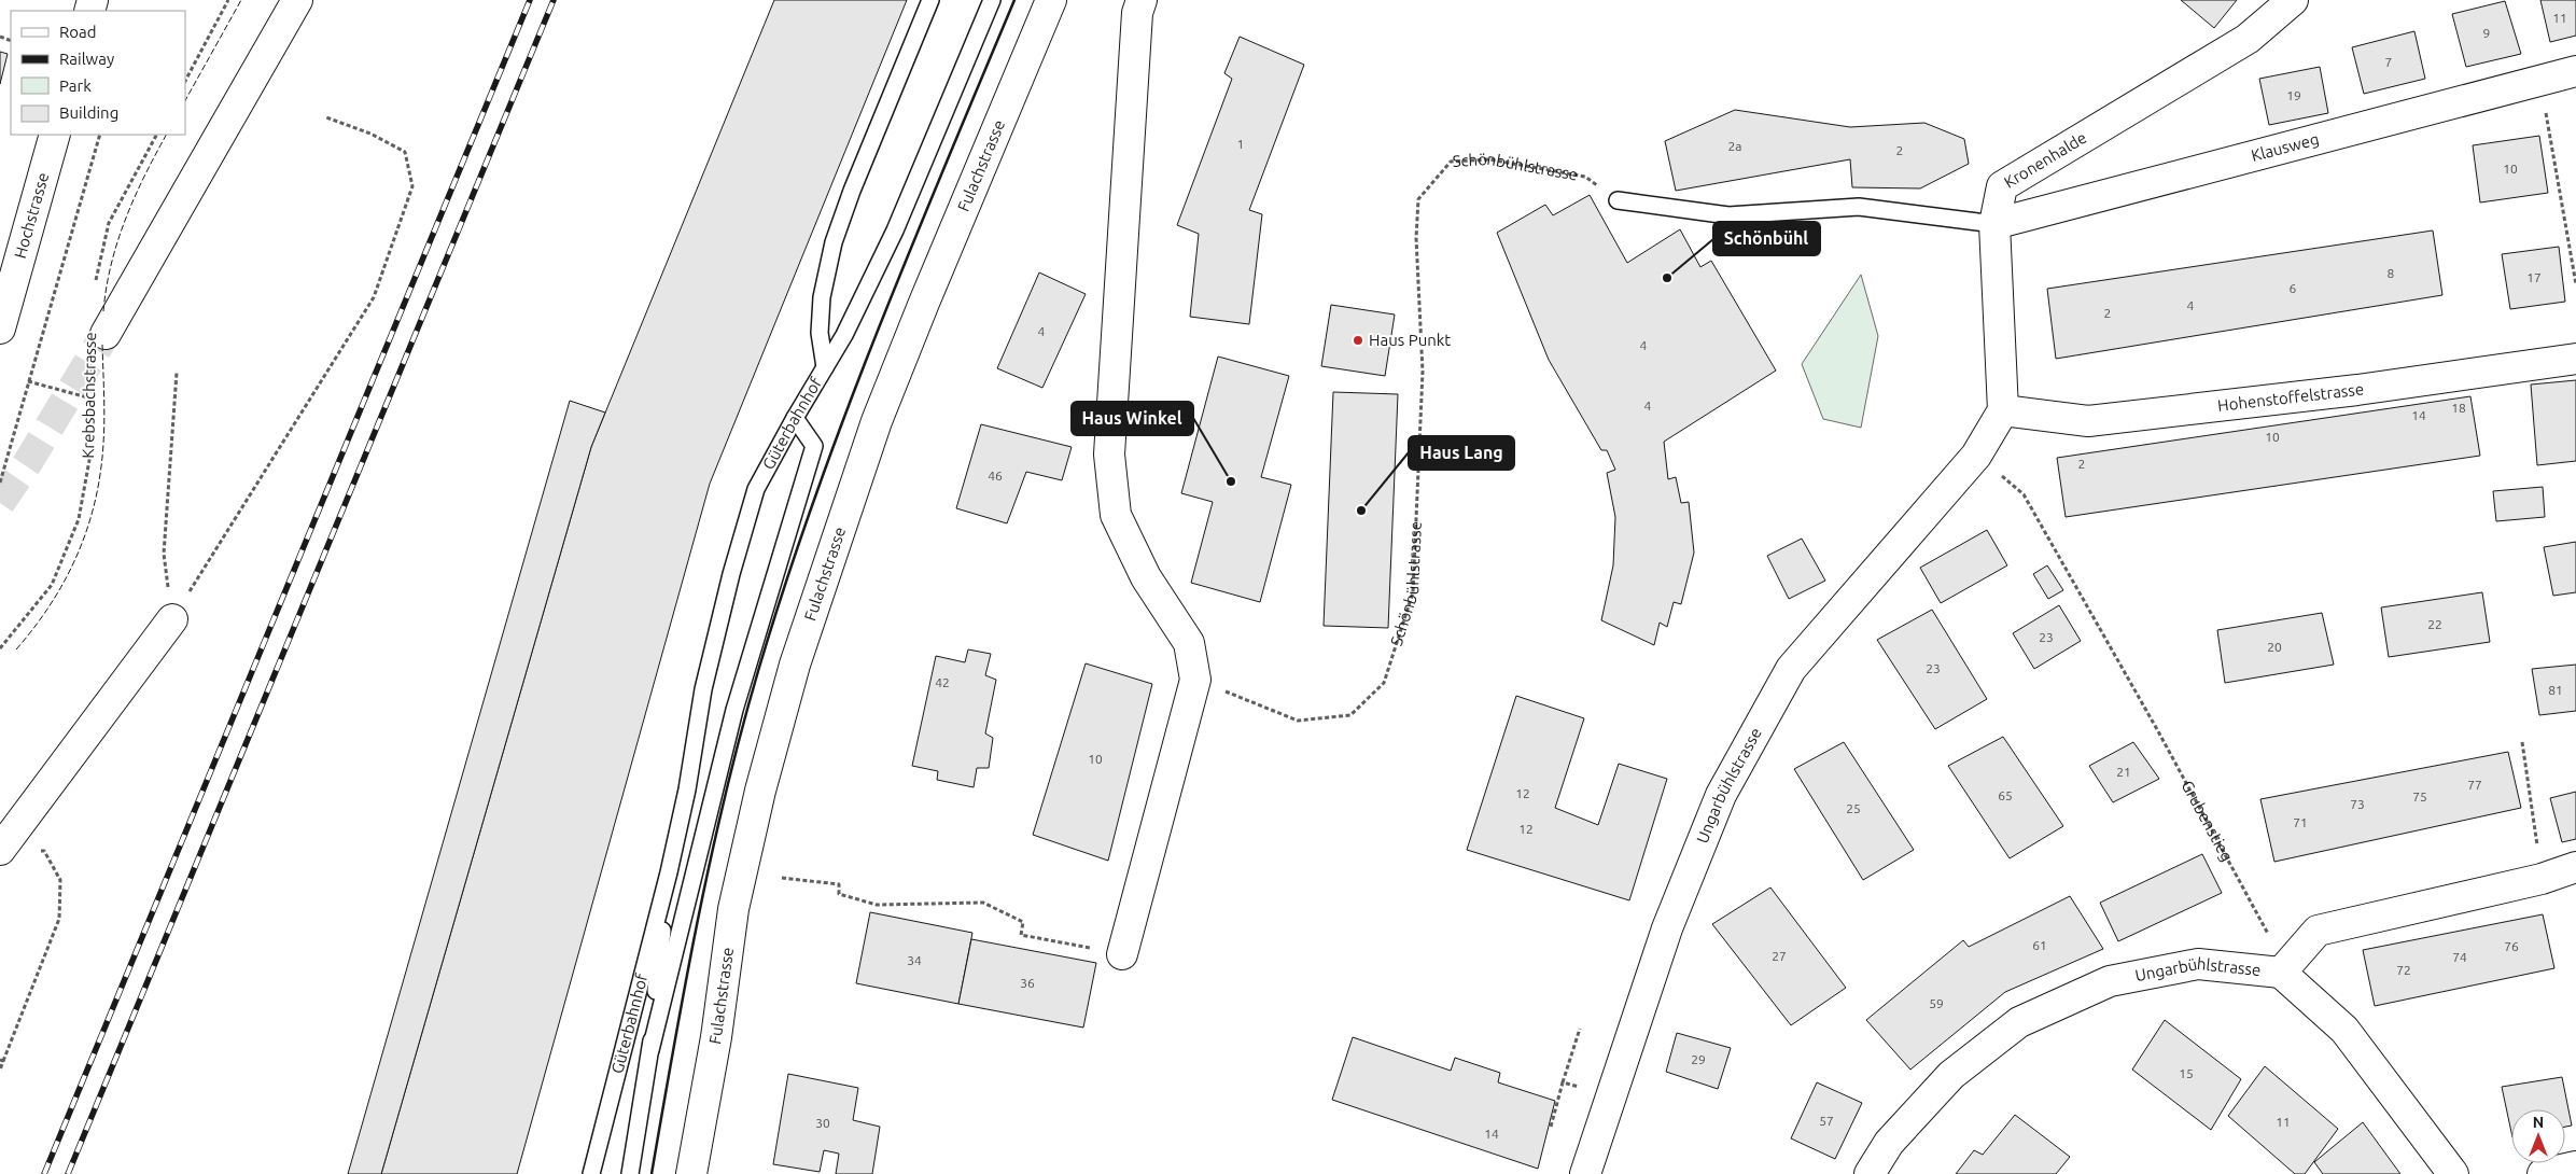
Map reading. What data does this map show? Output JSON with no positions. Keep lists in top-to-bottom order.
{
  "streets": {
    "main road": [
      "Klausweg",
      "Kronenhalde",
      "Fulachstrasse",
      "Hochstrasse",
      "Hohenstoffelstrasse",
      "Ungarbühlstrasse"
    ],
    "lane": ["Güterbahnhof"],
    "path": ["Schönbühlstrasse", "Krebsbachstrasse", "Grubenstieg"]
  },
  "crossings": [
    ["Klausweg", "Kronenhalde"],
    ["Kronenhalde", "Hohenstoffelstrasse"],
    ["Ungarbühlstrasse", "Grubenstieg"]
  ],
  "places": [
    "Schönbühl",
    "Haus Punkt",
    "Haus Winkel",
    "Haus Lang"
  ],
  "house_numbers": [
    "11",
    "9",
    "7",
    "19",
    "1",
    "2a",
    "2",
    "10",
    "8",
    "17",
    "6",
    "4",
    "2",
    "4",
    "4",
    "4",
    "18",
    "14",
    "10",
    "2",
    "46",
    "22",
    "23",
    "20",
    "23",
    "42",
    "81",
    "10",
    "21",
    "77",
    "12",
    "65",
    "75",
    "73",
    "25",
    "71",
    "12",
    "61",
    "76",
    "27",
    "74",
    "34",
    "72",
    "36",
    "59",
    "29",
    "15",
    "57",
    "11",
    "30",
    "14"
  ],
  "legend": [
    "Road",
    "Railway",
    "Park",
    "Building"
  ],
  "north": "top"
}
